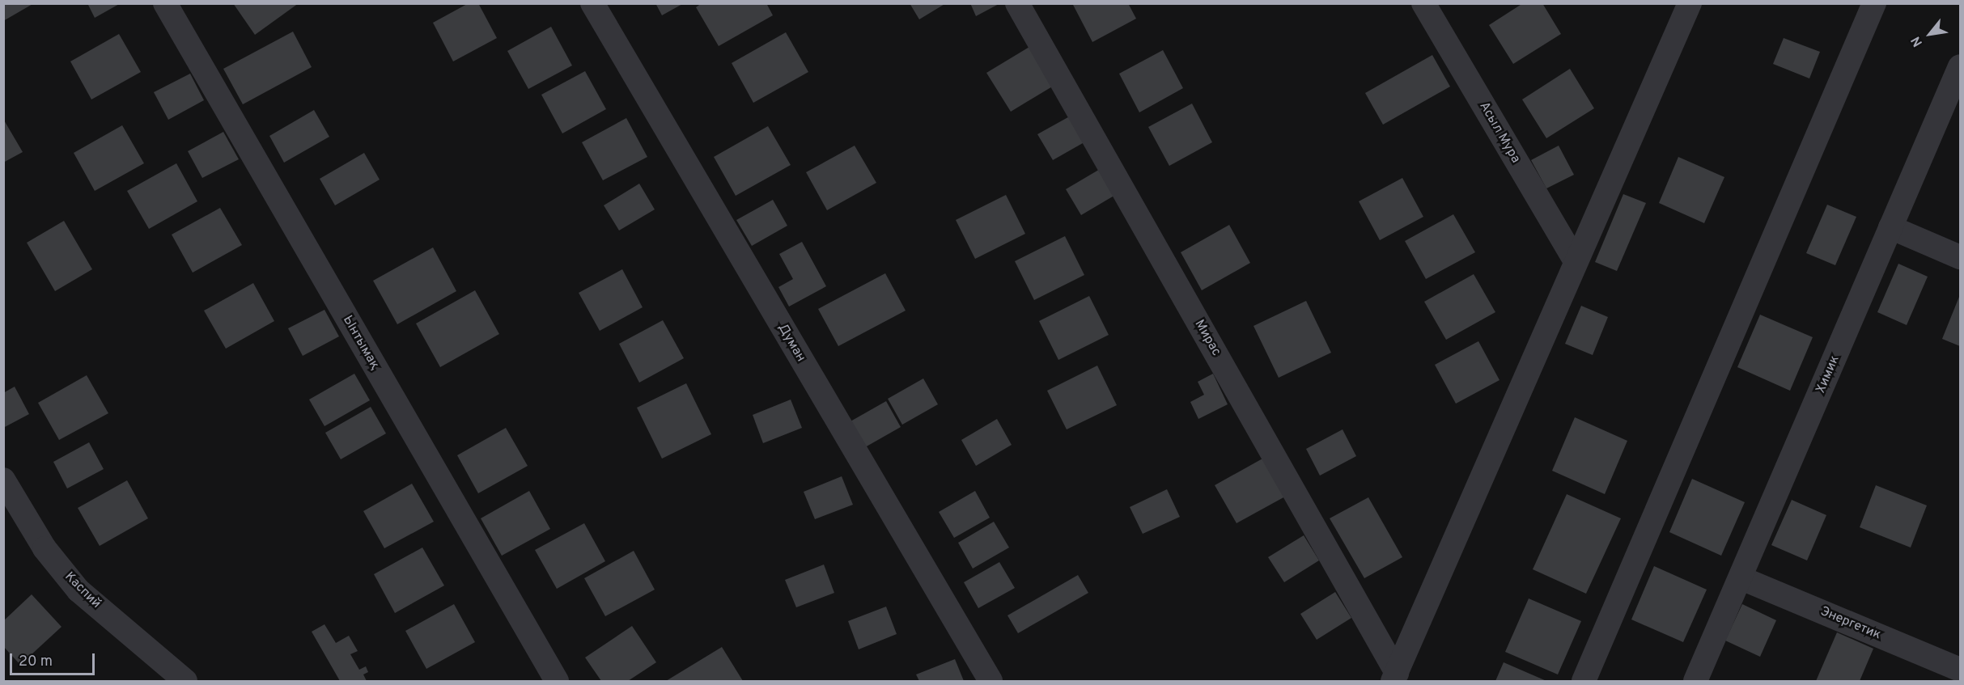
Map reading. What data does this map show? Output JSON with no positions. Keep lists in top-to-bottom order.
{
  "streets": {
    "street": [
      "Асыл Мура",
      "Мирас",
      "Ынтымақ",
      "Думан",
      "Химик",
      "Каспий",
      "Энергетик"
    ]
  },
  "crossings": [
    ["Химик", "Энергетик"]
  ],
  "scale_bar": "20 m",
  "north": "bottom left"
}
